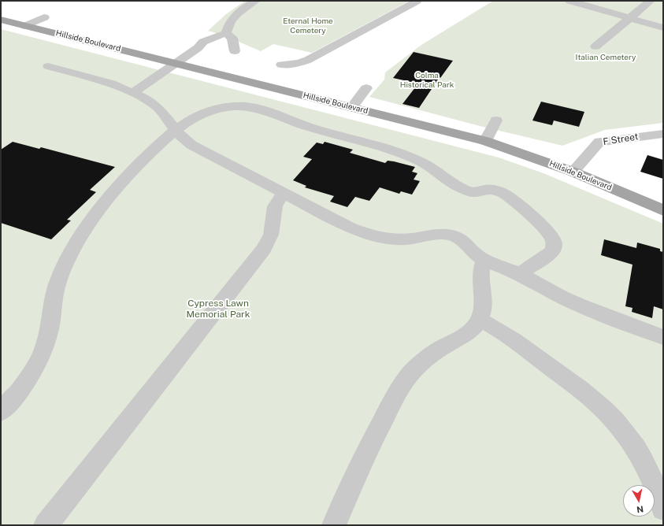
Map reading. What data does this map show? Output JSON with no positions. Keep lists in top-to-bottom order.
{
  "streets": {
    "main road": ["Hillside Boulevard"],
    "street": ["F Street"]
  },
  "crossings": [
    ["Hillside Boulevard", "F Street"]
  ],
  "parks": [
    "Eternal Home Cemetery",
    "Italian Cemetery",
    "Colma Historical Park",
    "Cypress Lawn Memorial Park"
  ],
  "north": "bottom"
}
